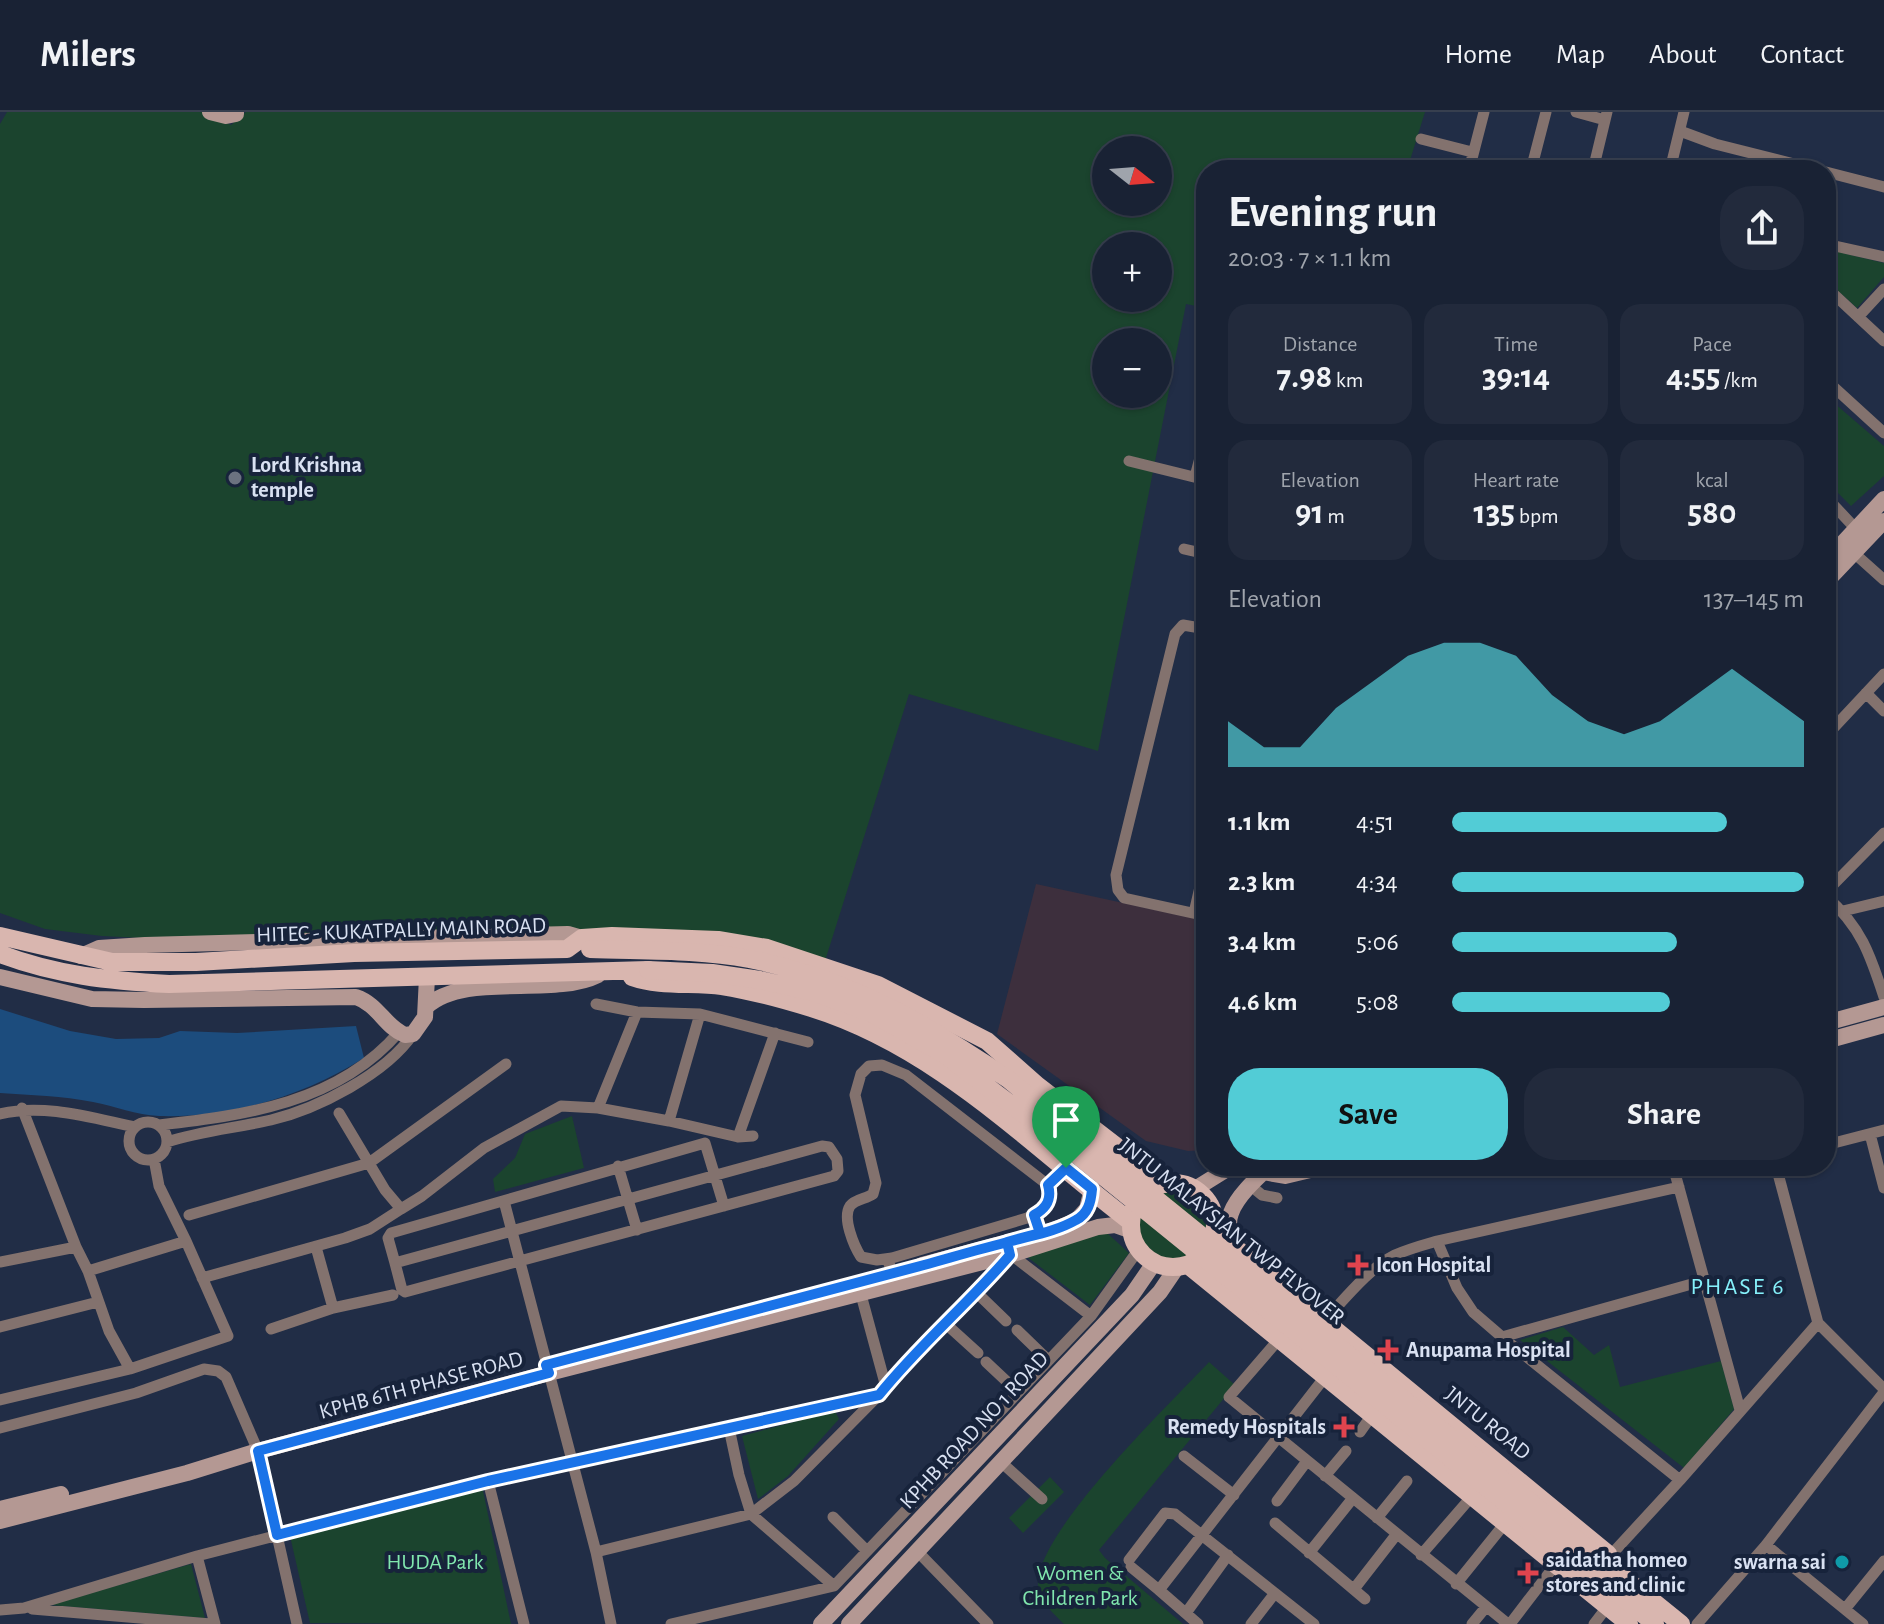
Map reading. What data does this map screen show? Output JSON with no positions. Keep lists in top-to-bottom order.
{
  "streets": {
    "main road": ["HITEC - KUKATPALLY MAIN ROAD", "JNTU MALAYSIAN TWP FLYOVER", "JNTU ROAD"],
    "street": ["KPHB 6TH PHASE ROAD", "KPHB ROAD NO 1 ROAD"]
  },
  "crossings": [
    ["HITEC - KUKATPALLY MAIN ROAD", "JNTU MALAYSIAN TWP FLYOVER"],
    ["HITEC - KUKATPALLY MAIN ROAD", "KPHB 6TH PHASE ROAD"],
    ["HITEC - KUKATPALLY MAIN ROAD", "JNTU ROAD"],
    ["HITEC - KUKATPALLY MAIN ROAD", "KPHB ROAD NO 1 ROAD"],
    ["KPHB 6TH PHASE ROAD", "JNTU ROAD"],
    ["KPHB 6TH PHASE ROAD", "KPHB ROAD NO 1 ROAD"],
    ["JNTU ROAD", "KPHB ROAD NO 1 ROAD"]
  ],
  "districts": ["PHASE 6"],
  "parks": ["HUDA Park", "Women & Children Park"],
  "places": {
    "other": ["Lord Krishna temple", "swarna sai"],
    "health": [
      "Icon Hospital",
      "Anupama Hospital",
      "Remedy Hospitals",
      "saidatha homeo stores and clinic"
    ]
  },
  "north": "right",
  "page": {
    "header": "Milers",
    "nav": [
      "Home",
      "Map",
      "About",
      "Contact"
    ],
    "map_buttons": ["+", "−"],
    "heading": ["Evening run", "20:03 · 7 × 1.1 km"],
    "stats": [
      ["Distance", "7.98 km"],
      ["Time", "39:14"],
      ["Pace", "4:55 /km"],
      ["Elevation", "91 m"],
      ["Heart rate", "135 bpm"],
      ["kcal", "580"]
    ],
    "chart": ["Elevation", "137–145 m"],
    "list": [
      {
        "name": "1.1 km",
        "note": "4:51"
      },
      {
        "name": "2.3 km",
        "note": "4:34"
      },
      {
        "name": "3.4 km",
        "note": "5:06"
      },
      {
        "name": "4.6 km",
        "note": "5:08"
      }
    ],
    "buttons": ["Save", "Share"]
  }
}
